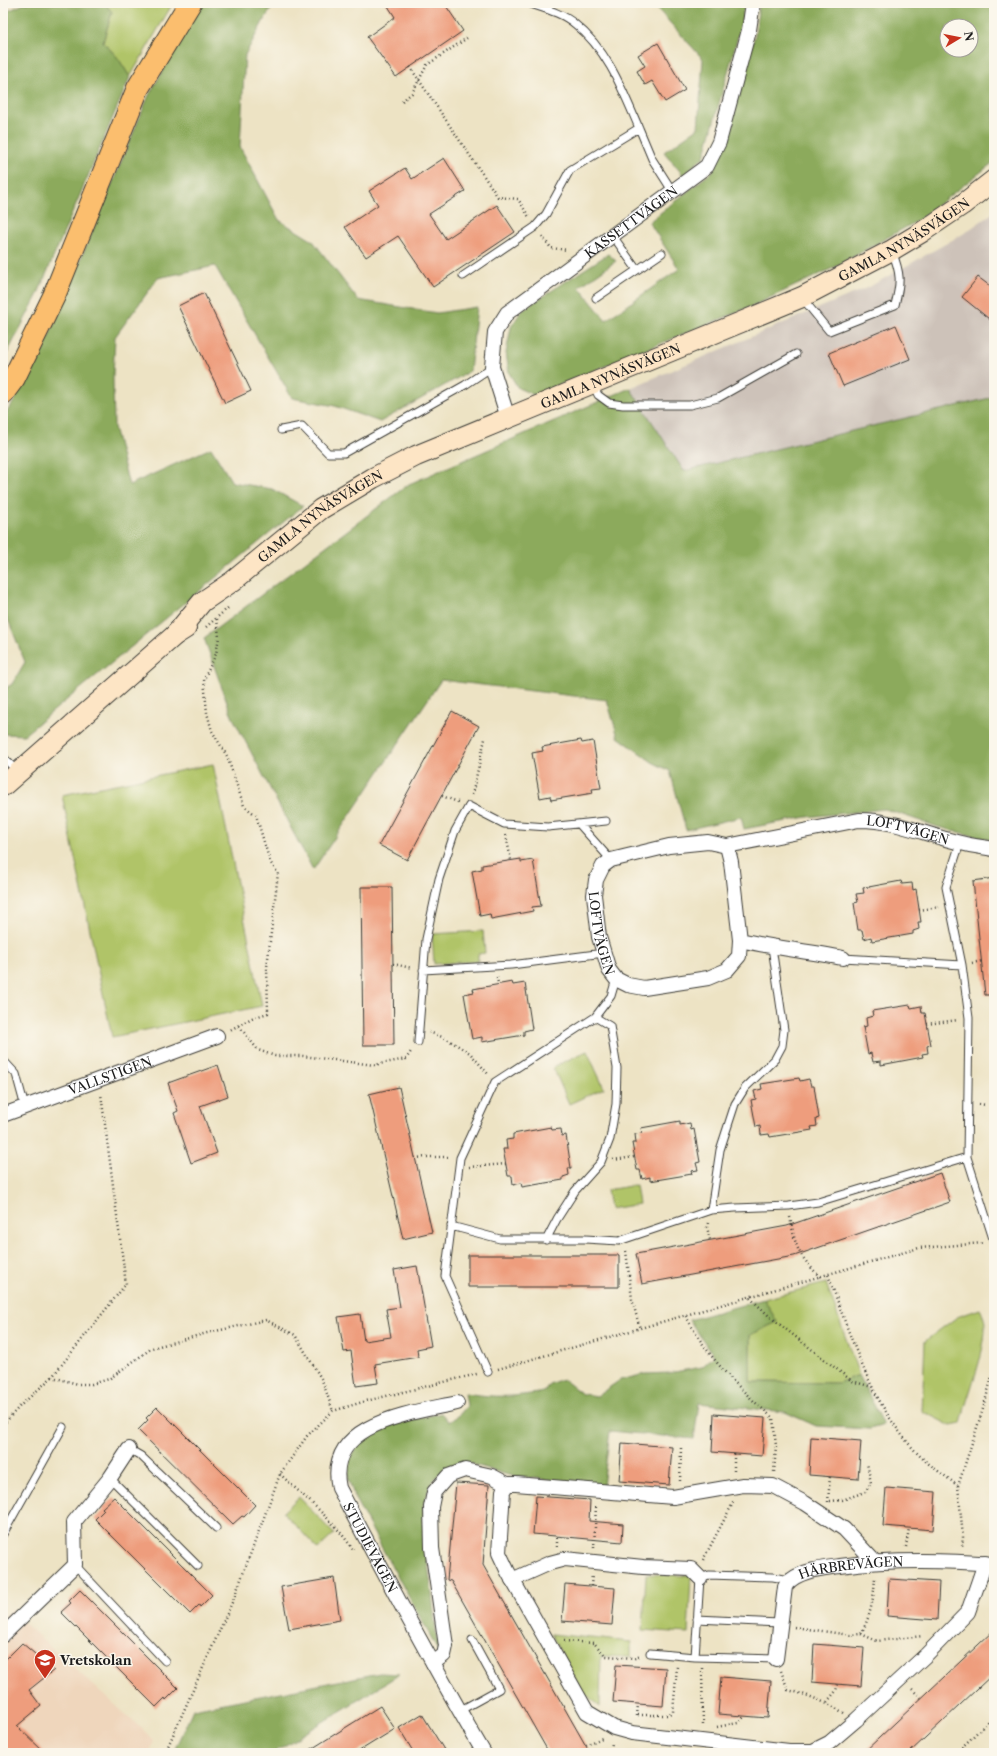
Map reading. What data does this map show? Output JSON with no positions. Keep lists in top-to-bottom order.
{
  "streets": {
    "street": [
      "KASSETTVÄGEN",
      "GAMLA NYNÄSVÄGEN",
      "LOFTVÄGEN",
      "VALLSTIGEN",
      "STUDIEVÄGEN",
      "HÄRBREVÄGEN"
    ]
  },
  "crossings": [
    ["KASSETTVÄGEN", "GAMLA NYNÄSVÄGEN"]
  ],
  "places": {
    "school or university": ["Vretskolan"]
  },
  "north": "right"
}
